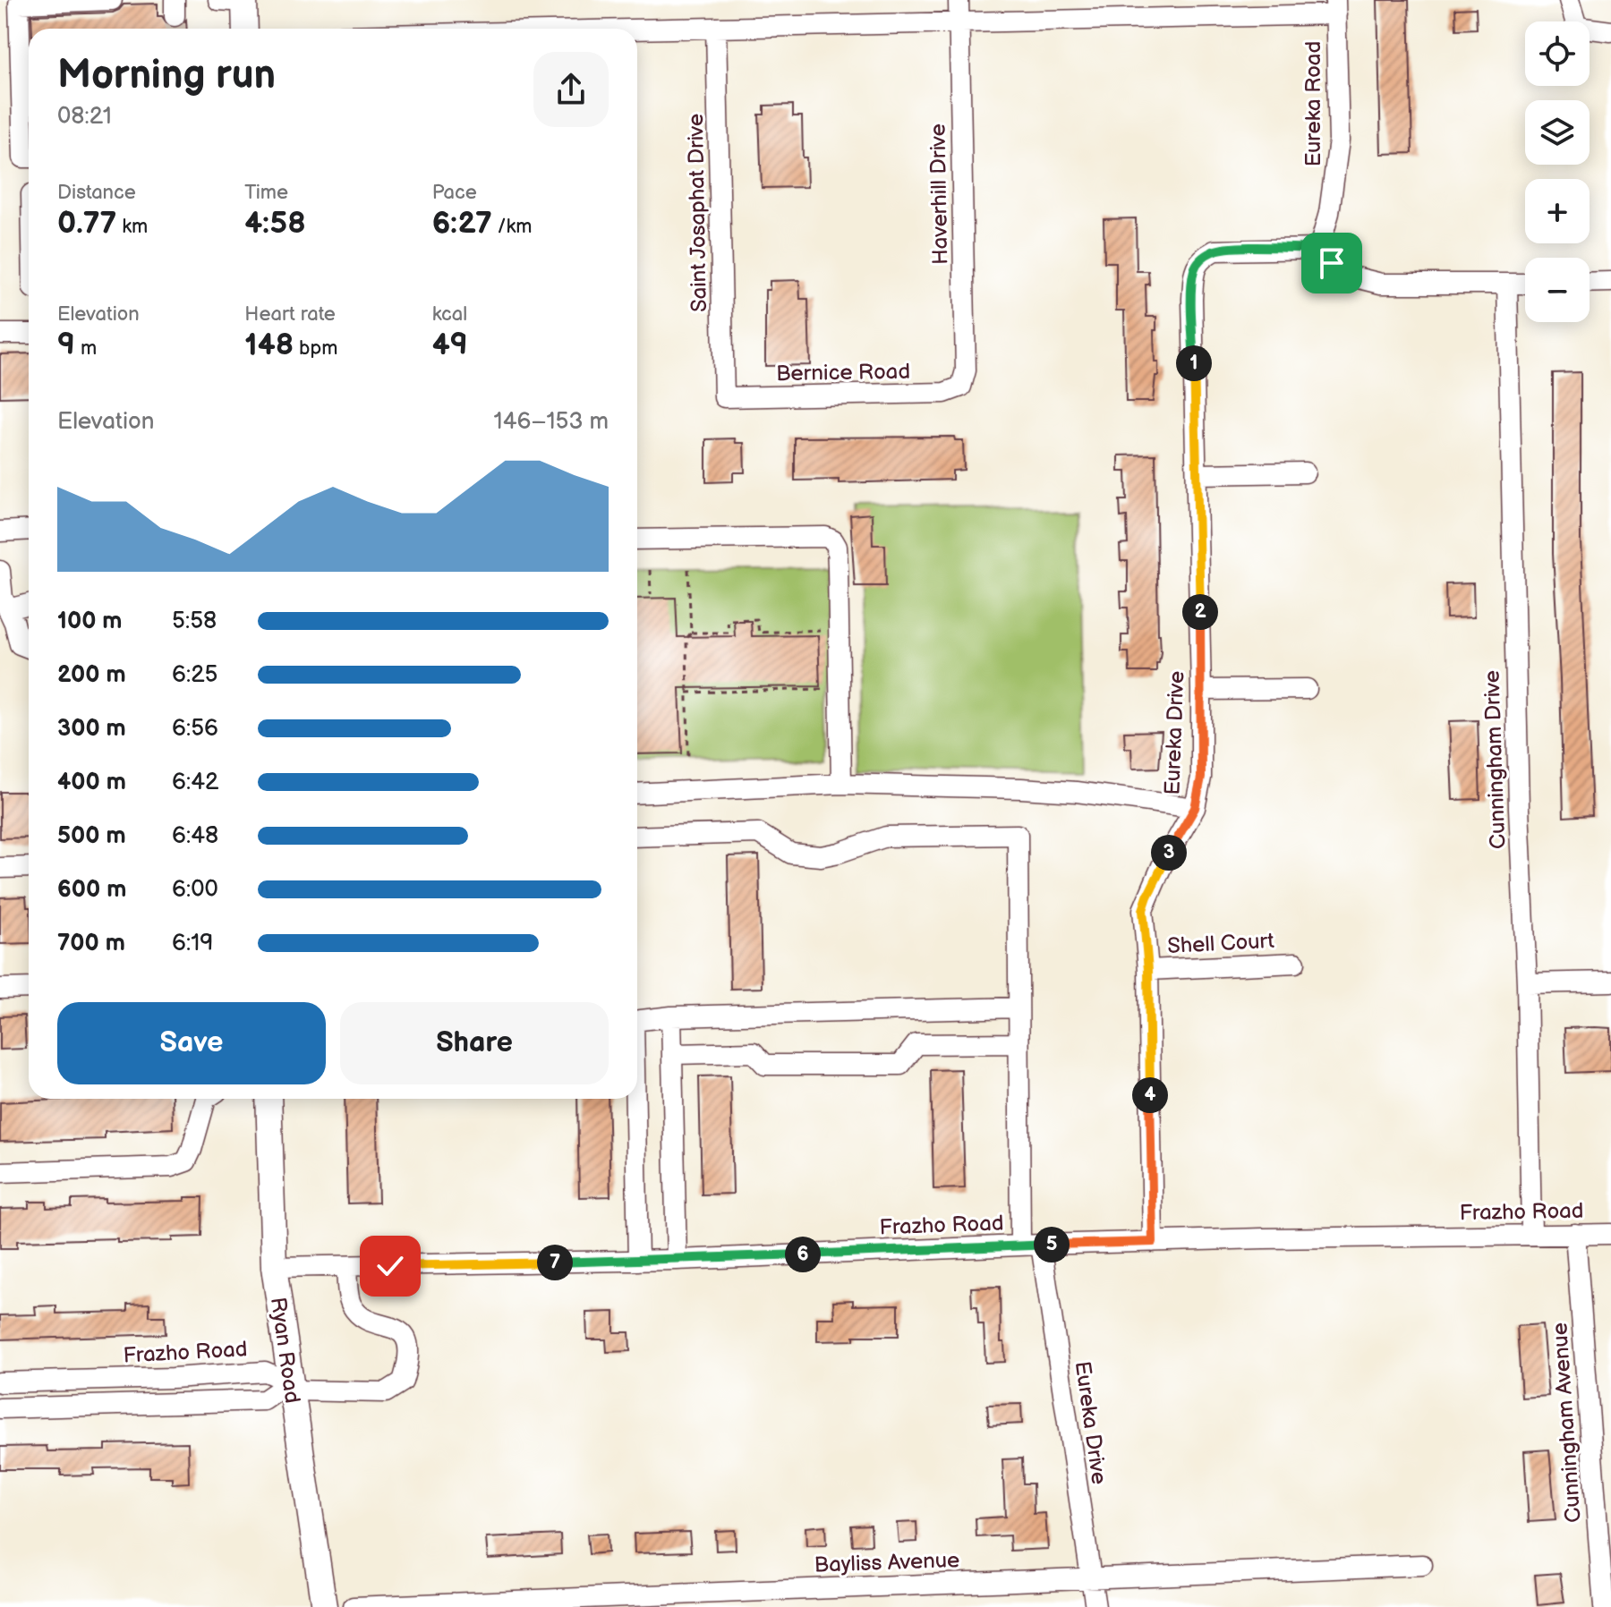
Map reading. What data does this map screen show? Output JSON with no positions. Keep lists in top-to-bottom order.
{
  "streets": {
    "main road": ["Ryan Road"],
    "street": [
      "Eureka Road",
      "Haverhill Drive",
      "Saint Josaphat Drive",
      "Bernice Road",
      "Eureka Drive",
      "Cunningham Drive",
      "Shell Court",
      "Frazho Road",
      "Cunningham Avenue",
      "Bayliss Avenue"
    ]
  },
  "crossings": [
    ["Eureka Road", "Eureka Drive"],
    ["Haverhill Drive", "Bernice Road"],
    ["Saint Josaphat Drive", "Bernice Road"],
    ["Eureka Drive", "Shell Court"],
    ["Eureka Drive", "Frazho Road"],
    ["Eureka Drive", "Bayliss Avenue"],
    ["Cunningham Drive", "Frazho Road"],
    ["Frazho Road", "Ryan Road"],
    ["Frazho Road", "Cunningham Avenue"]
  ],
  "page": {
    "map_buttons": ["+", "−"],
    "heading": ["Morning run", "08:21"],
    "stats": [
      ["Distance", "0.77 km"],
      ["Time", "4:58"],
      ["Pace", "6:27 /km"],
      ["Elevation", "9 m"],
      ["Heart rate", "148 bpm"],
      ["kcal", "49"]
    ],
    "pins": [
      "1",
      "2",
      "3",
      "4",
      "5",
      "6",
      "7"
    ],
    "chart": ["Elevation", "146–153 m"],
    "list": [
      {
        "name": "100 m",
        "note": "5:58"
      },
      {
        "name": "200 m",
        "note": "6:25"
      },
      {
        "name": "300 m",
        "note": "6:56"
      },
      {
        "name": "400 m",
        "note": "6:42"
      },
      {
        "name": "500 m",
        "note": "6:48"
      },
      {
        "name": "600 m",
        "note": "6:00"
      },
      {
        "name": "700 m",
        "note": "6:19"
      }
    ],
    "buttons": ["Save", "Share"]
  }
}
